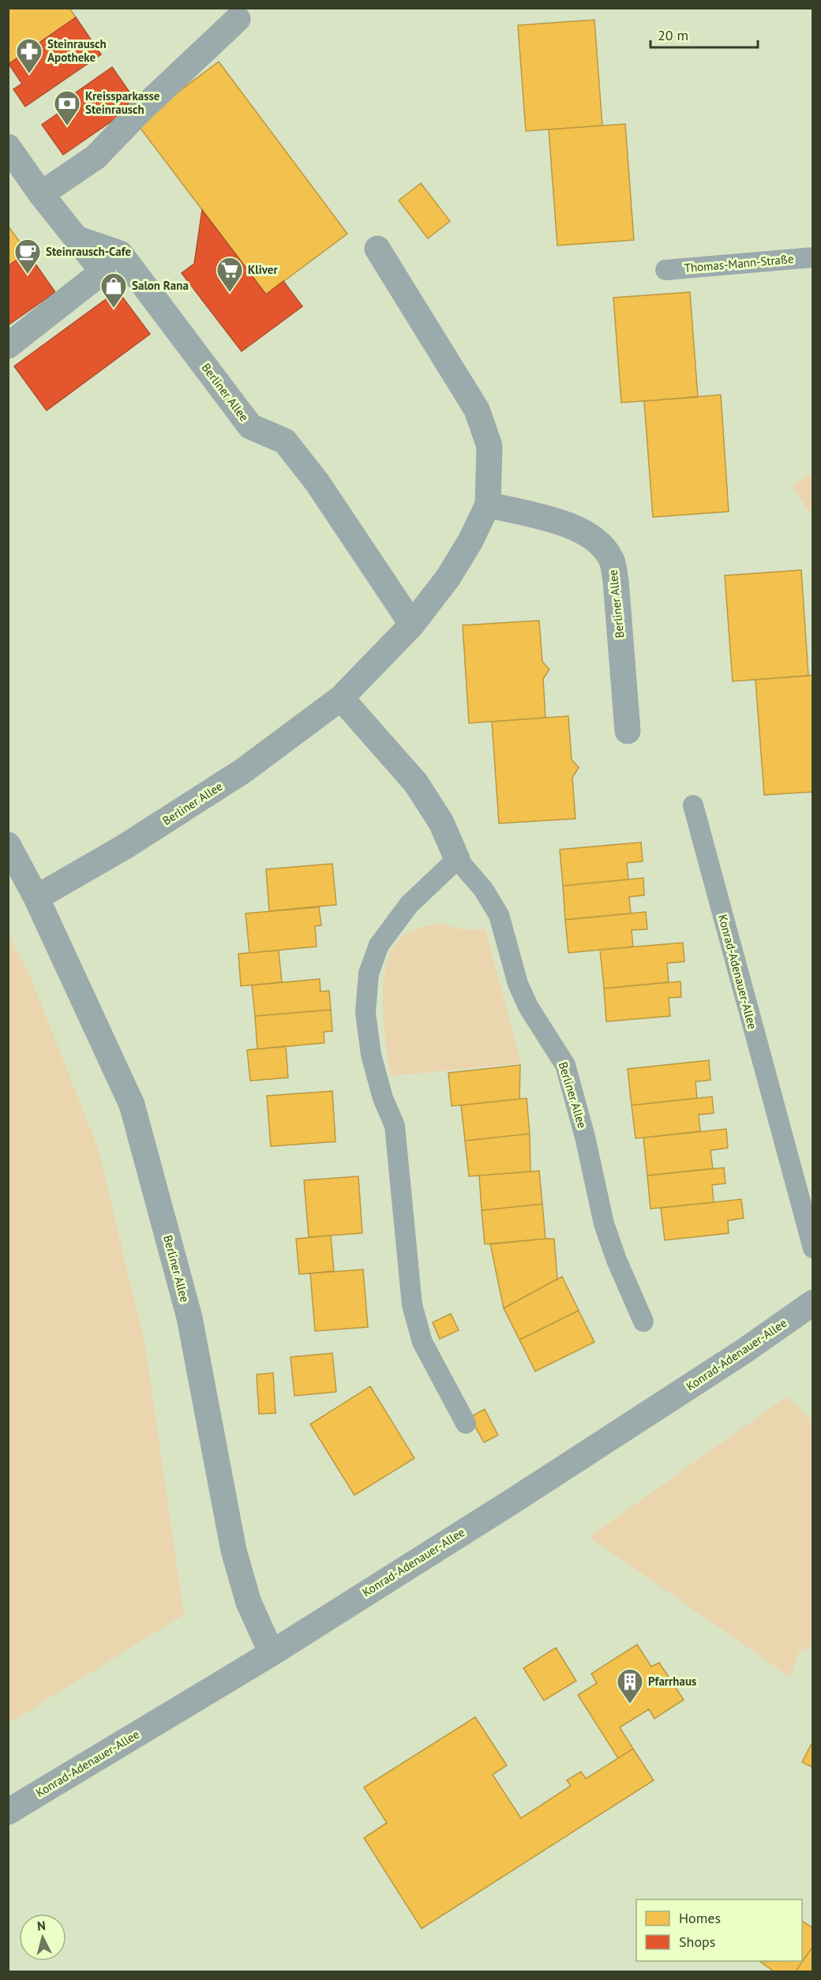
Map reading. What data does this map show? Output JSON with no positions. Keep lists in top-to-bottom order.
{
  "streets": {
    "street": ["Berliner Allee", "Konrad-Adenauer-Allee"],
    "lane": ["Thomas-Mann-Straße"]
  },
  "crossings": [
    ["Berliner Allee", "Konrad-Adenauer-Allee"]
  ],
  "places": {
    "pharmacy": ["Steinrausch Apotheke"],
    "bank": ["Kreissparkasse Steinrausch"],
    "cafe": ["Steinrausch-Cafe"],
    "supermarket": ["Kliver"],
    "shop": ["Salon Rana"],
    "building": ["Pfarrhaus"]
  },
  "legend": ["Homes", "Shops"],
  "scale_bar": "20 m",
  "north": "top"
}
